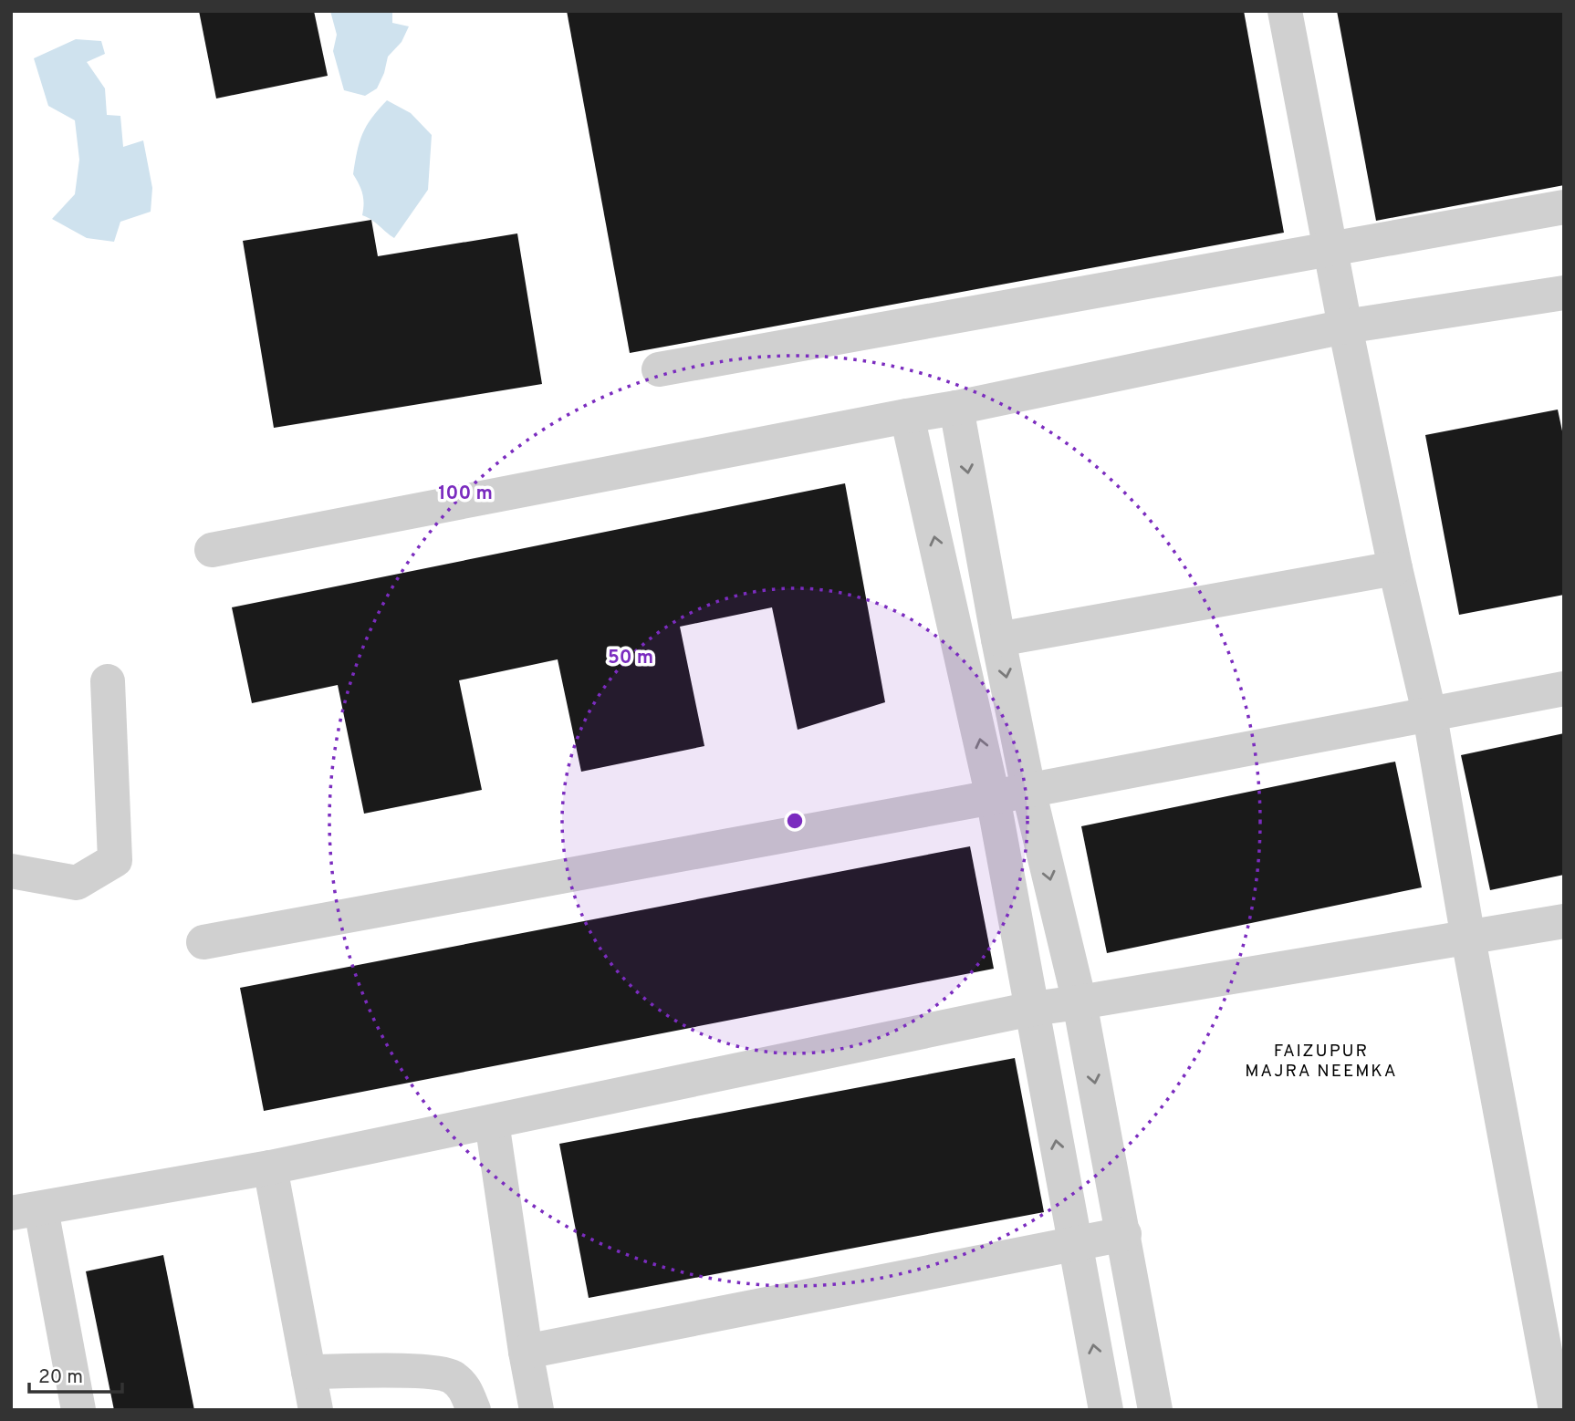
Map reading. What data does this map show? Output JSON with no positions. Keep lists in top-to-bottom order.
{
  "districts": ["FAIZUPUR MAJRA NEEMKA"],
  "scale_bar": "20 m",
  "rings": ["100 m", "50 m"]
}
